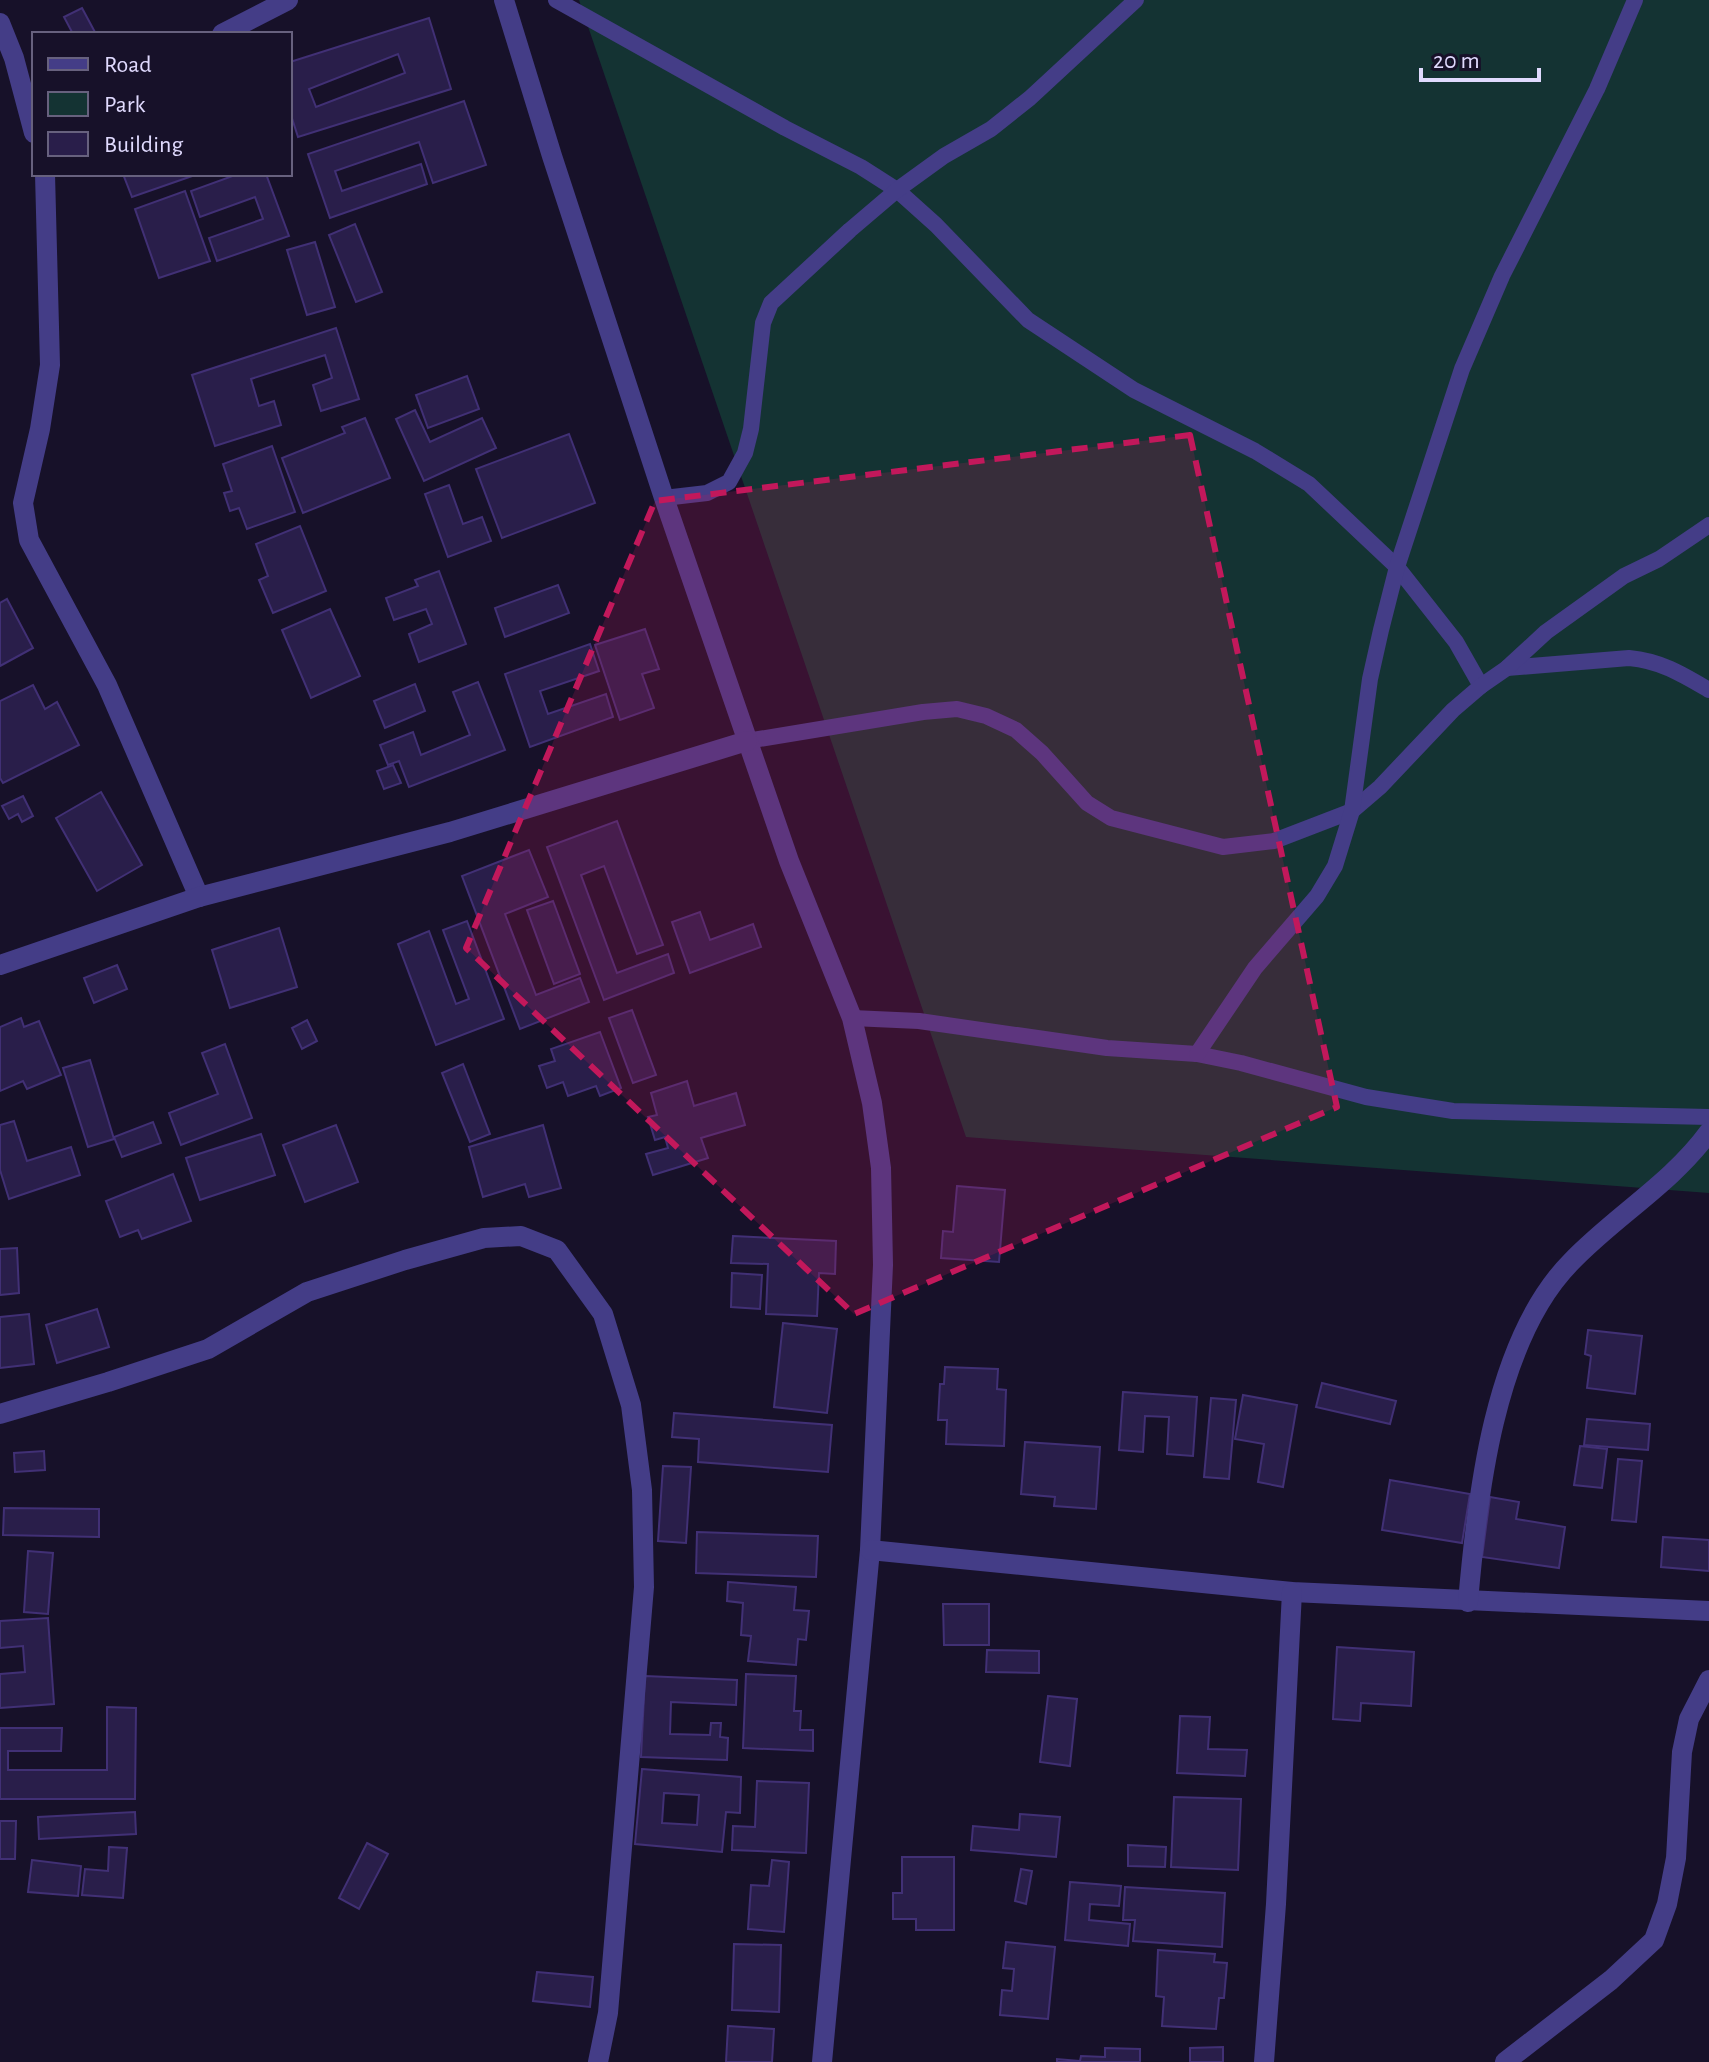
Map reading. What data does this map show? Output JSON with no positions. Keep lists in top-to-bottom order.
{
  "legend": ["Road", "Park", "Building"],
  "scale_bar": "20 m"
}
